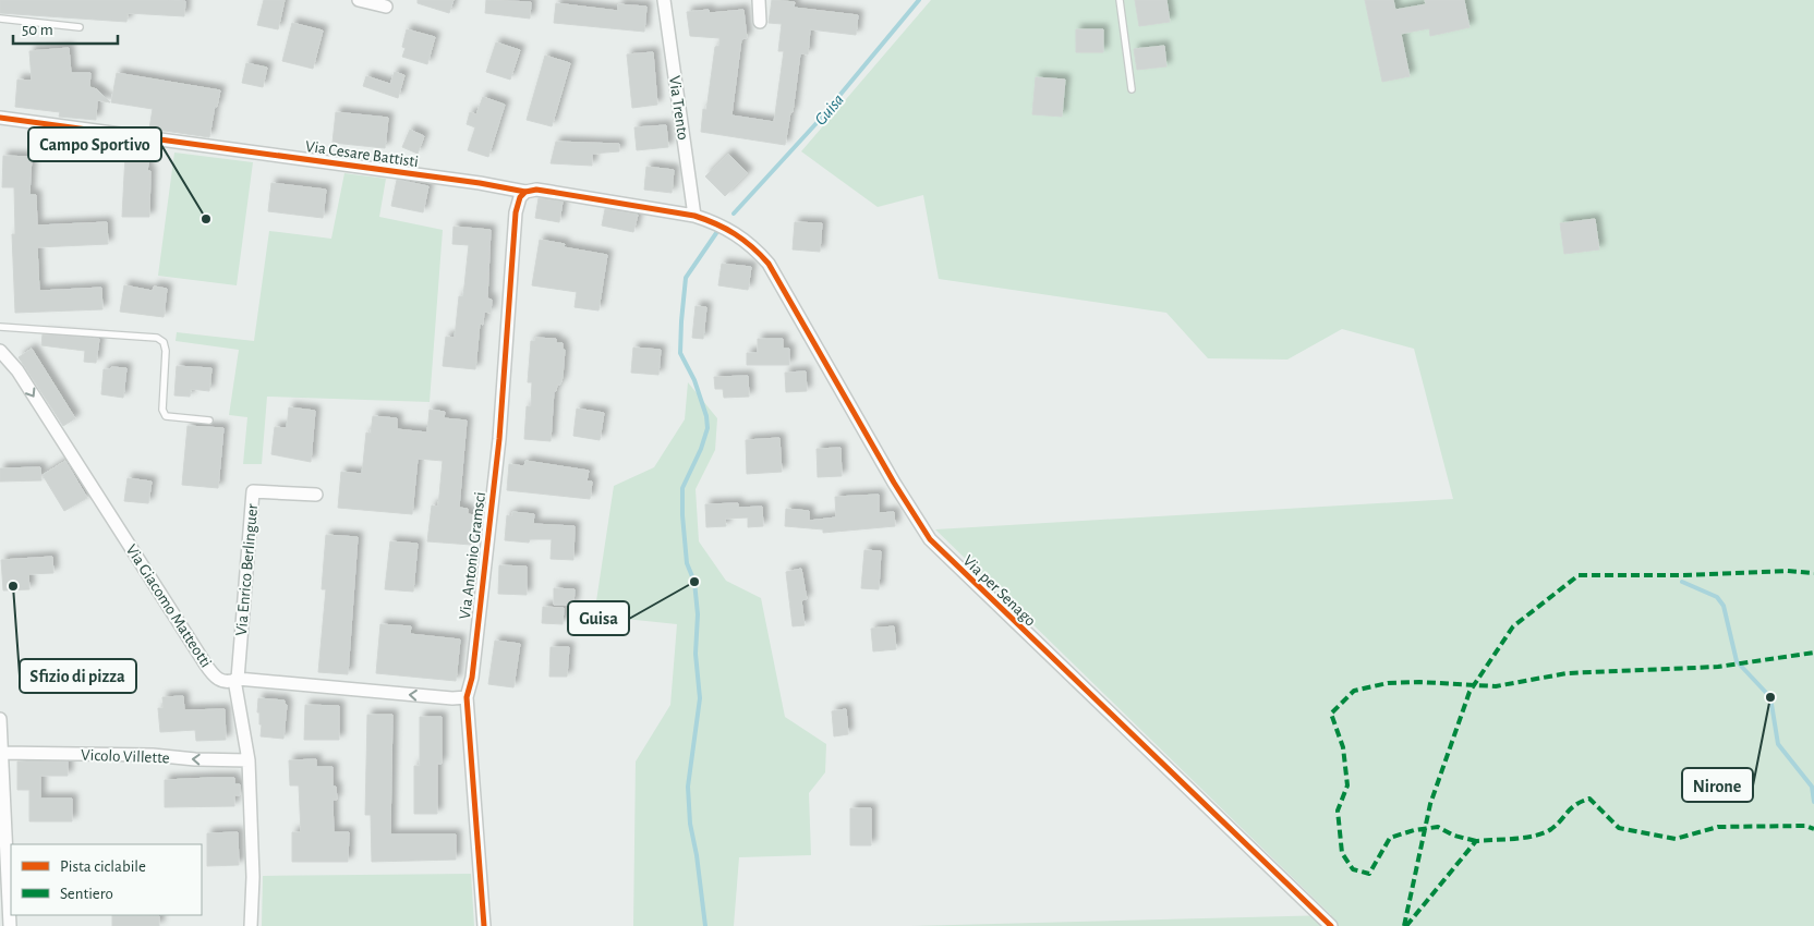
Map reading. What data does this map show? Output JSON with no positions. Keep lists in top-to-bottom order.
{
  "streets": {
    "street": [
      "Via Trento",
      "Via Cesare Battisti",
      "Via Antonio Gramsci",
      "Via Enrico Berlinguer",
      "Via per Senago",
      "Via Giacomo Matteotti",
      "Vicolo Villette"
    ]
  },
  "crossings": [
    ["Via Trento", "Via Cesare Battisti"],
    ["Via Cesare Battisti", "Via Antonio Gramsci"],
    ["Via Cesare Battisti", "Via per Senago"],
    ["Via Antonio Gramsci", "Via Giacomo Matteotti"],
    ["Via Enrico Berlinguer", "Via Giacomo Matteotti"],
    ["Via Enrico Berlinguer", "Vicolo Villette"]
  ],
  "one_way": ["Vicolo Villette"],
  "water": ["Guisa"],
  "places": [
    "Campo Sportivo",
    "Guisa",
    "Sfizio di pizza",
    "Nirone"
  ],
  "legend": ["Pista ciclabile", "Sentiero"],
  "scale_bar": "50 m"
}
